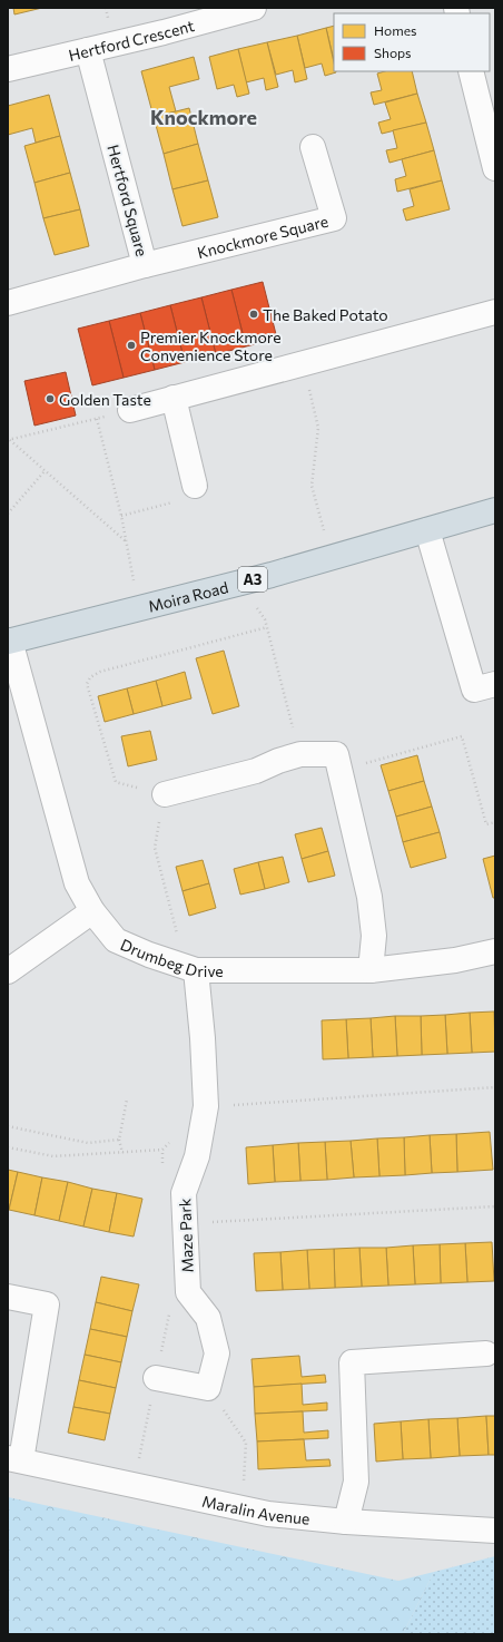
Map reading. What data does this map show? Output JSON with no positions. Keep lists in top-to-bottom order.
{
  "streets": {
    "highway": ["A3", "Moira Road"],
    "street": [
      "Hertford Crescent",
      "Hertford Square",
      "Knockmore Square",
      "Drumbeg Drive",
      "Maze Park",
      "Maralin Avenue"
    ]
  },
  "crossings": [
    ["Hertford Crescent", "Hertford Square"],
    ["Hertford Square", "Knockmore Square"],
    ["Moira Road", "Drumbeg Drive"],
    ["Drumbeg Drive", "Maze Park"]
  ],
  "districts": ["Knockmore"],
  "places": ["The Baked Potato", "Premier Knockmore Convenience Store", "Golden Taste"],
  "legend": ["Homes", "Shops"]
}
